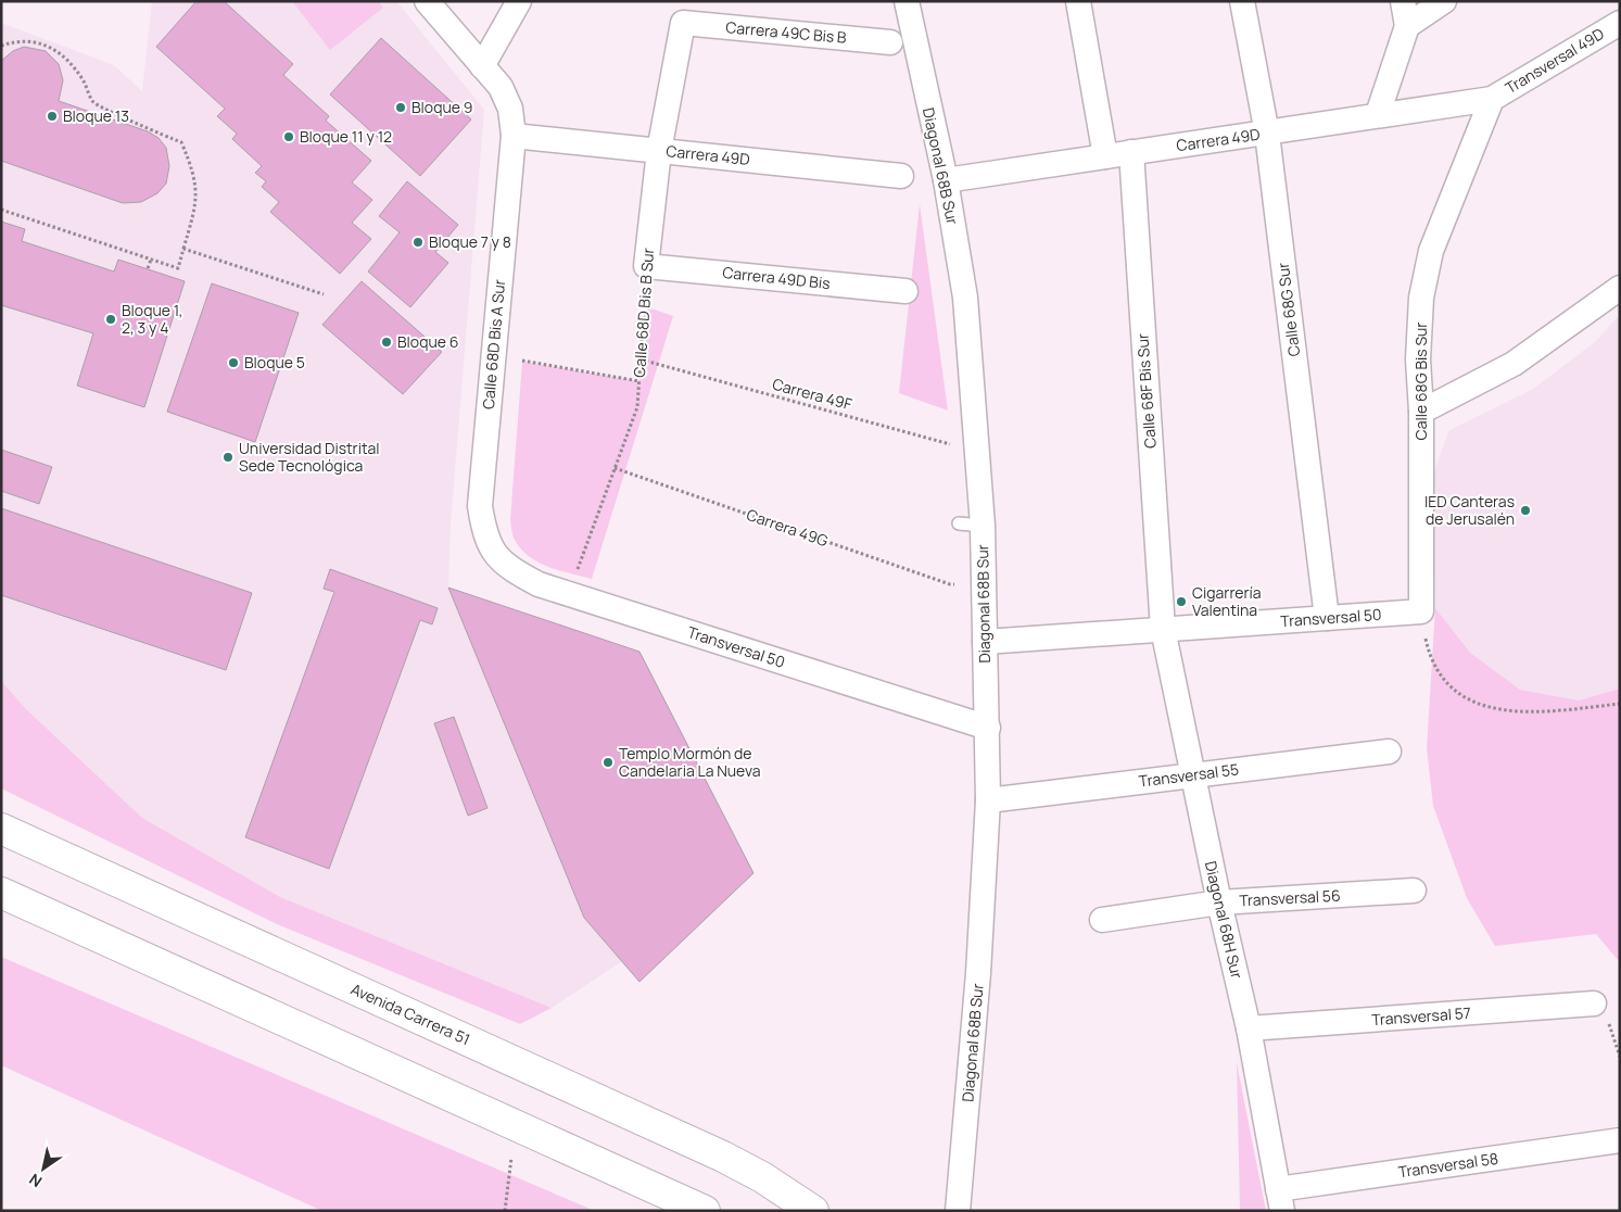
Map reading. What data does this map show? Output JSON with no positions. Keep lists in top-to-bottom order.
{
  "streets": {
    "street": [
      "Carrera 49C Bis B",
      "Transversal 49D",
      "Carrera 49D",
      "Diagonal 68B Sur",
      "Carrera 49D Bis",
      "Calle 68G Sur",
      "Calle 68D Bis B Sur",
      "Calle 68D Bis A Sur",
      "Calle 68G Bis Sur",
      "Calle 68F Bis Sur",
      "Transversal 50",
      "Transversal 55",
      "Transversal 56",
      "Diagonal 68H Sur",
      "Avenida Carrera 51",
      "Transversal 57",
      "Transversal 58"
    ],
    "path": ["Carrera 49F", "Carrera 49G"]
  },
  "crossings": [
    ["Carrera 49C Bis B", "Calle 68D Bis B Sur"],
    ["Transversal 49D", "Carrera 49D"],
    ["Transversal 49D", "Calle 68G Bis Sur"],
    ["Carrera 49D", "Diagonal 68B Sur"],
    ["Carrera 49D", "Calle 68G Sur"],
    ["Carrera 49D", "Calle 68D Bis B Sur"],
    ["Carrera 49D", "Calle 68D Bis A Sur"],
    ["Carrera 49D", "Calle 68G Bis Sur"],
    ["Carrera 49D", "Calle 68F Bis Sur"],
    ["Diagonal 68B Sur", "Carrera 49F"],
    ["Diagonal 68B Sur", "Transversal 50"],
    ["Diagonal 68B Sur", "Transversal 55"],
    ["Carrera 49D Bis", "Calle 68D Bis B Sur"],
    ["Calle 68G Sur", "Transversal 50"],
    ["Calle 68D Bis B Sur", "Carrera 49F"],
    ["Calle 68D Bis B Sur", "Carrera 49G"],
    ["Calle 68D Bis B Sur", "Transversal 50"],
    ["Calle 68D Bis A Sur", "Transversal 50"],
    ["Calle 68G Bis Sur", "Transversal 50"],
    ["Calle 68F Bis Sur", "Transversal 50"],
    ["Calle 68F Bis Sur", "Diagonal 68H Sur"],
    ["Transversal 50", "Diagonal 68H Sur"],
    ["Transversal 55", "Diagonal 68H Sur"],
    ["Transversal 56", "Diagonal 68H Sur"],
    ["Diagonal 68H Sur", "Transversal 57"],
    ["Diagonal 68H Sur", "Transversal 58"]
  ],
  "places": [
    "Bloque 9",
    "Bloque 13",
    "Bloque 11 y 12",
    "Bloque 7 y 8",
    "Bloque 1, 2, 3 y 4",
    "Bloque 6",
    "Bloque 5",
    "Universidad Distrital Sede Tecnológica",
    "IED Canteras de Jerusalén",
    "Cigarrería Valentina",
    "Templo Mormón de Candelaria La Nueva"
  ],
  "north": "bottom left"
}
